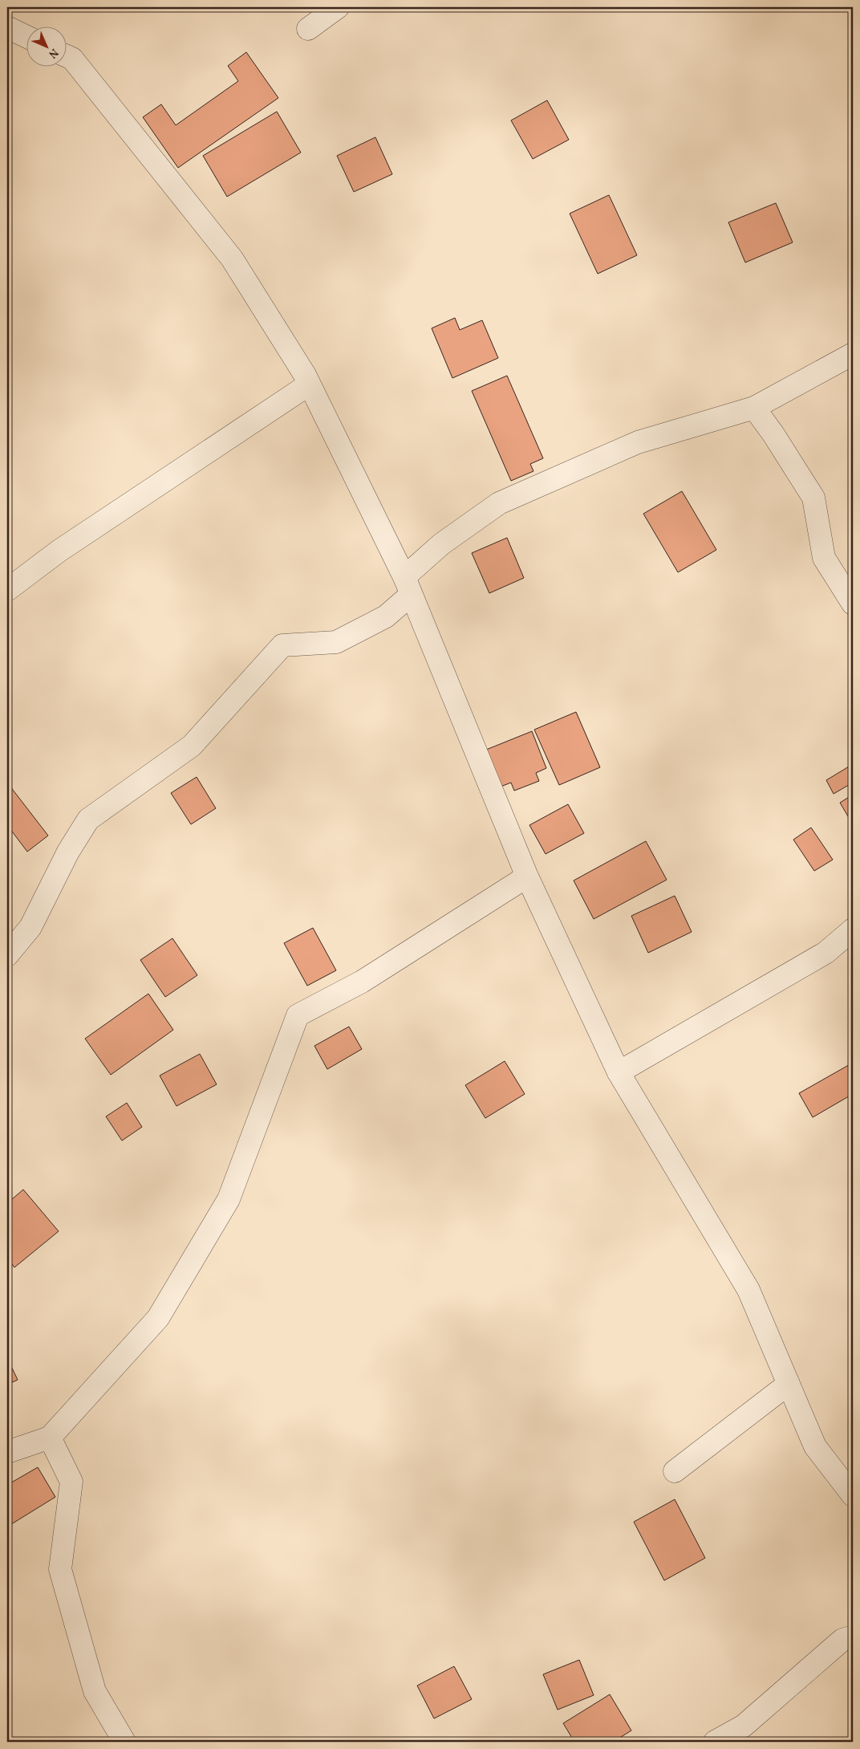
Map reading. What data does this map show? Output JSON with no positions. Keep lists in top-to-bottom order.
{
  "north": "bottom right"
}
